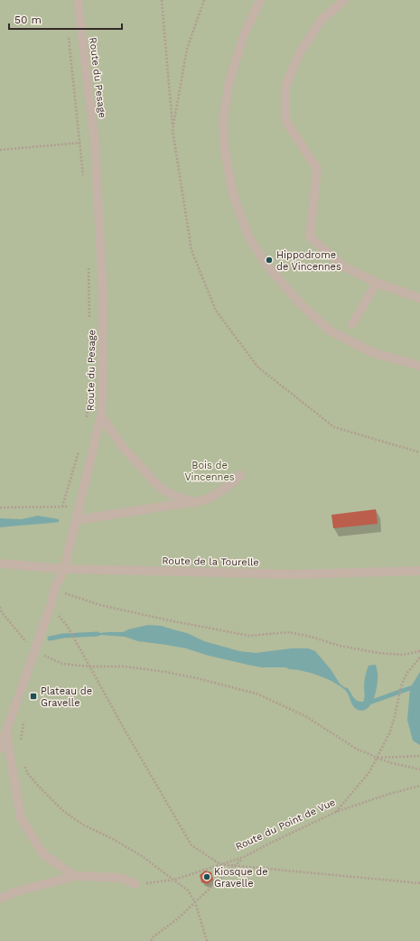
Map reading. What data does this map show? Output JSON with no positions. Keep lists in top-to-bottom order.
{
  "streets": {
    "street": ["Route du Pesage", "Route de la Tourelle"],
    "path": ["Route du Point de Vue"]
  },
  "crossings": [
    ["Route du Pesage", "Route de la Tourelle"]
  ],
  "parks": ["Bois de Vincennes"],
  "places": {
    "other": ["Hippodrome de Vincennes", "Kiosque de Gravelle"],
    "transit": ["Plateau de Gravelle"]
  },
  "scale_bar": "50 m"
}
